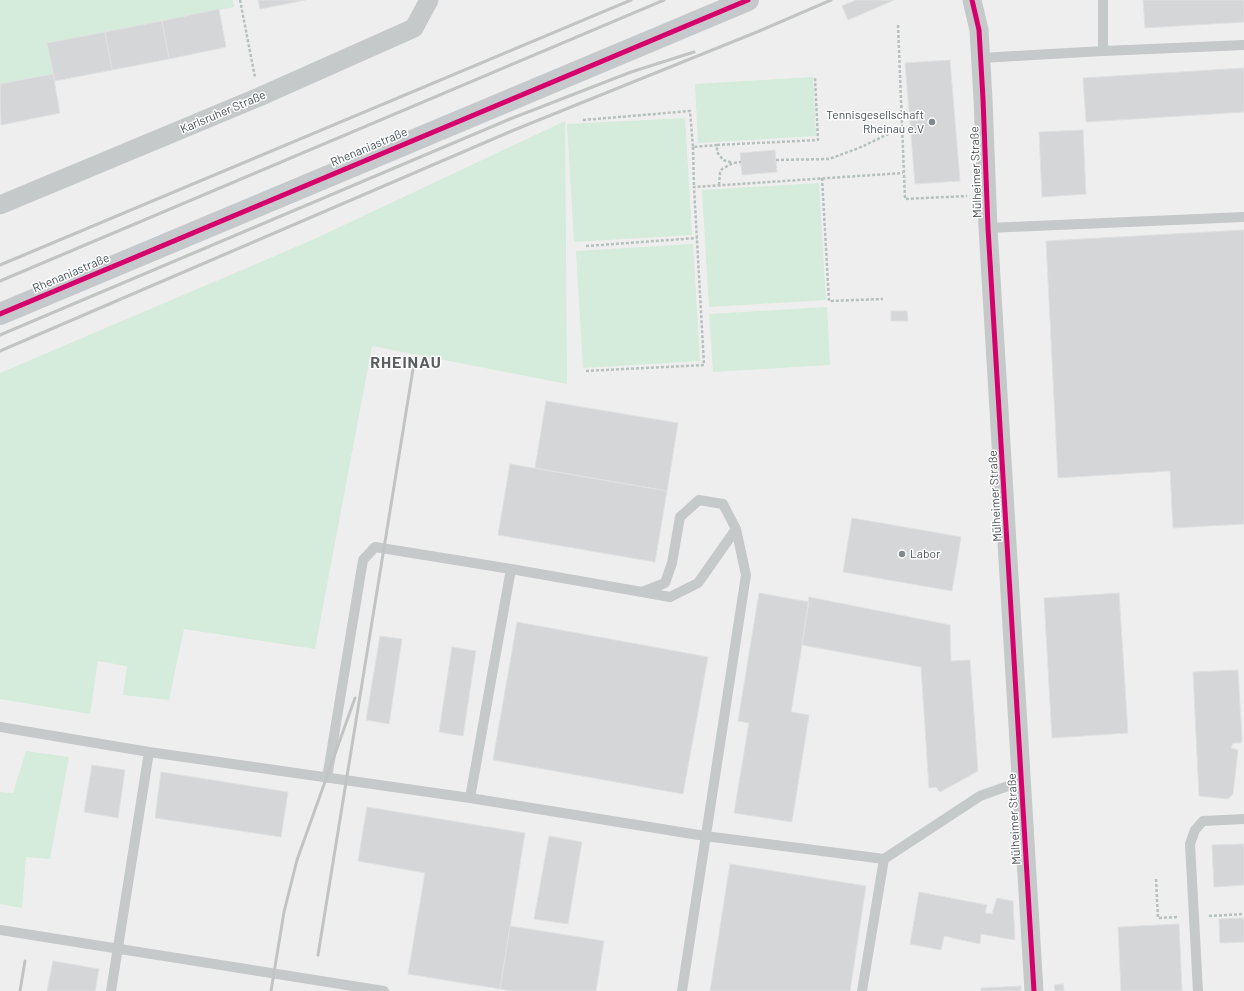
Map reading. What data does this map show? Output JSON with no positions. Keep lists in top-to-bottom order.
{
  "streets": {
    "street": ["Karlsruher Straße", "Rhenaniastraße", "Mülheimer Straße"]
  },
  "districts": ["RHEINAU"],
  "places": ["Tennisgesellschaft Rheinau e.V", "Labor"]
}
